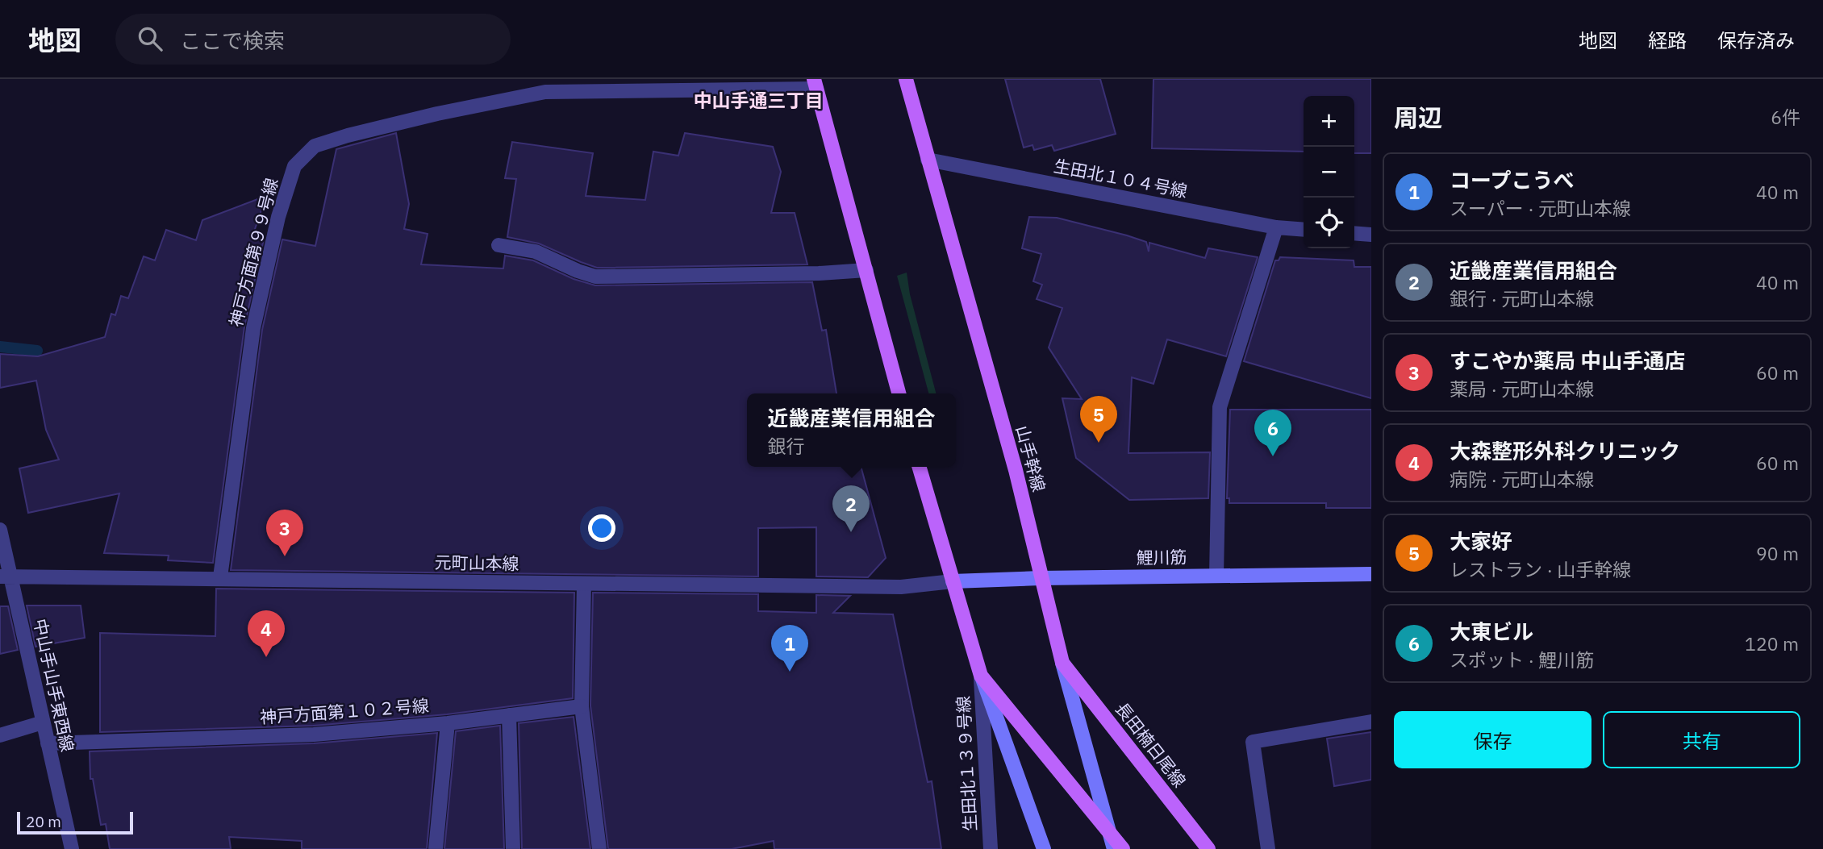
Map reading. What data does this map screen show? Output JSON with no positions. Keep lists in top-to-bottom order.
{
  "streets": {
    "main road": ["山手幹線", "長田楠日尾線"],
    "street": [
      "生田北１０４号線",
      "神戸方面第９９号線",
      "鯉川筋",
      "元町山本線",
      "中山手山手東西線",
      "神戸方面第１０２号線",
      "生田北１３９号線"
    ]
  },
  "crossings": [
    ["生田北１０４号線", "山手幹線"],
    ["神戸方面第９９号線", "元町山本線"],
    ["山手幹線", "鯉川筋"],
    ["山手幹線", "長田楠日尾線"],
    ["鯉川筋", "元町山本線"],
    ["元町山本線", "中山手山手東西線"],
    ["中山手山手東西線", "神戸方面第１０２号線"]
  ],
  "districts": ["中山手通三丁目"],
  "scale_bar": "20 m",
  "page": {
    "header": "地図",
    "search": "ここで検索",
    "nav": ["地図", "経路", "保存済み"],
    "heading": ["周辺", "6件"],
    "map_buttons": ["+", "−"],
    "list": [
      {
        "mark": "1",
        "name": "コープこうべ",
        "note": "スーパー · 元町山本線",
        "value": "40 m"
      },
      {
        "mark": "2",
        "name": "近畿産業信用組合",
        "note": "銀行 · 元町山本線",
        "value": "40 m"
      },
      {
        "mark": "3",
        "name": "すこやか薬局 中山手通店",
        "note": "薬局 · 元町山本線",
        "value": "60 m"
      },
      {
        "mark": "4",
        "name": "大森整形外科クリニック",
        "note": "病院 · 元町山本線",
        "value": "60 m"
      },
      {
        "mark": "5",
        "name": "大家好",
        "note": "レストラン · 山手幹線",
        "value": "90 m"
      },
      {
        "mark": "6",
        "name": "大東ビル",
        "note": "スポット · 鯉川筋",
        "value": "120 m"
      }
    ],
    "popup": ["近畿産業信用組合", "銀行"],
    "pins": [
      "5",
      "6",
      "2",
      "3",
      "4",
      "1"
    ],
    "buttons": ["保存", "共有"],
    "scale": "20 m"
  }
}
